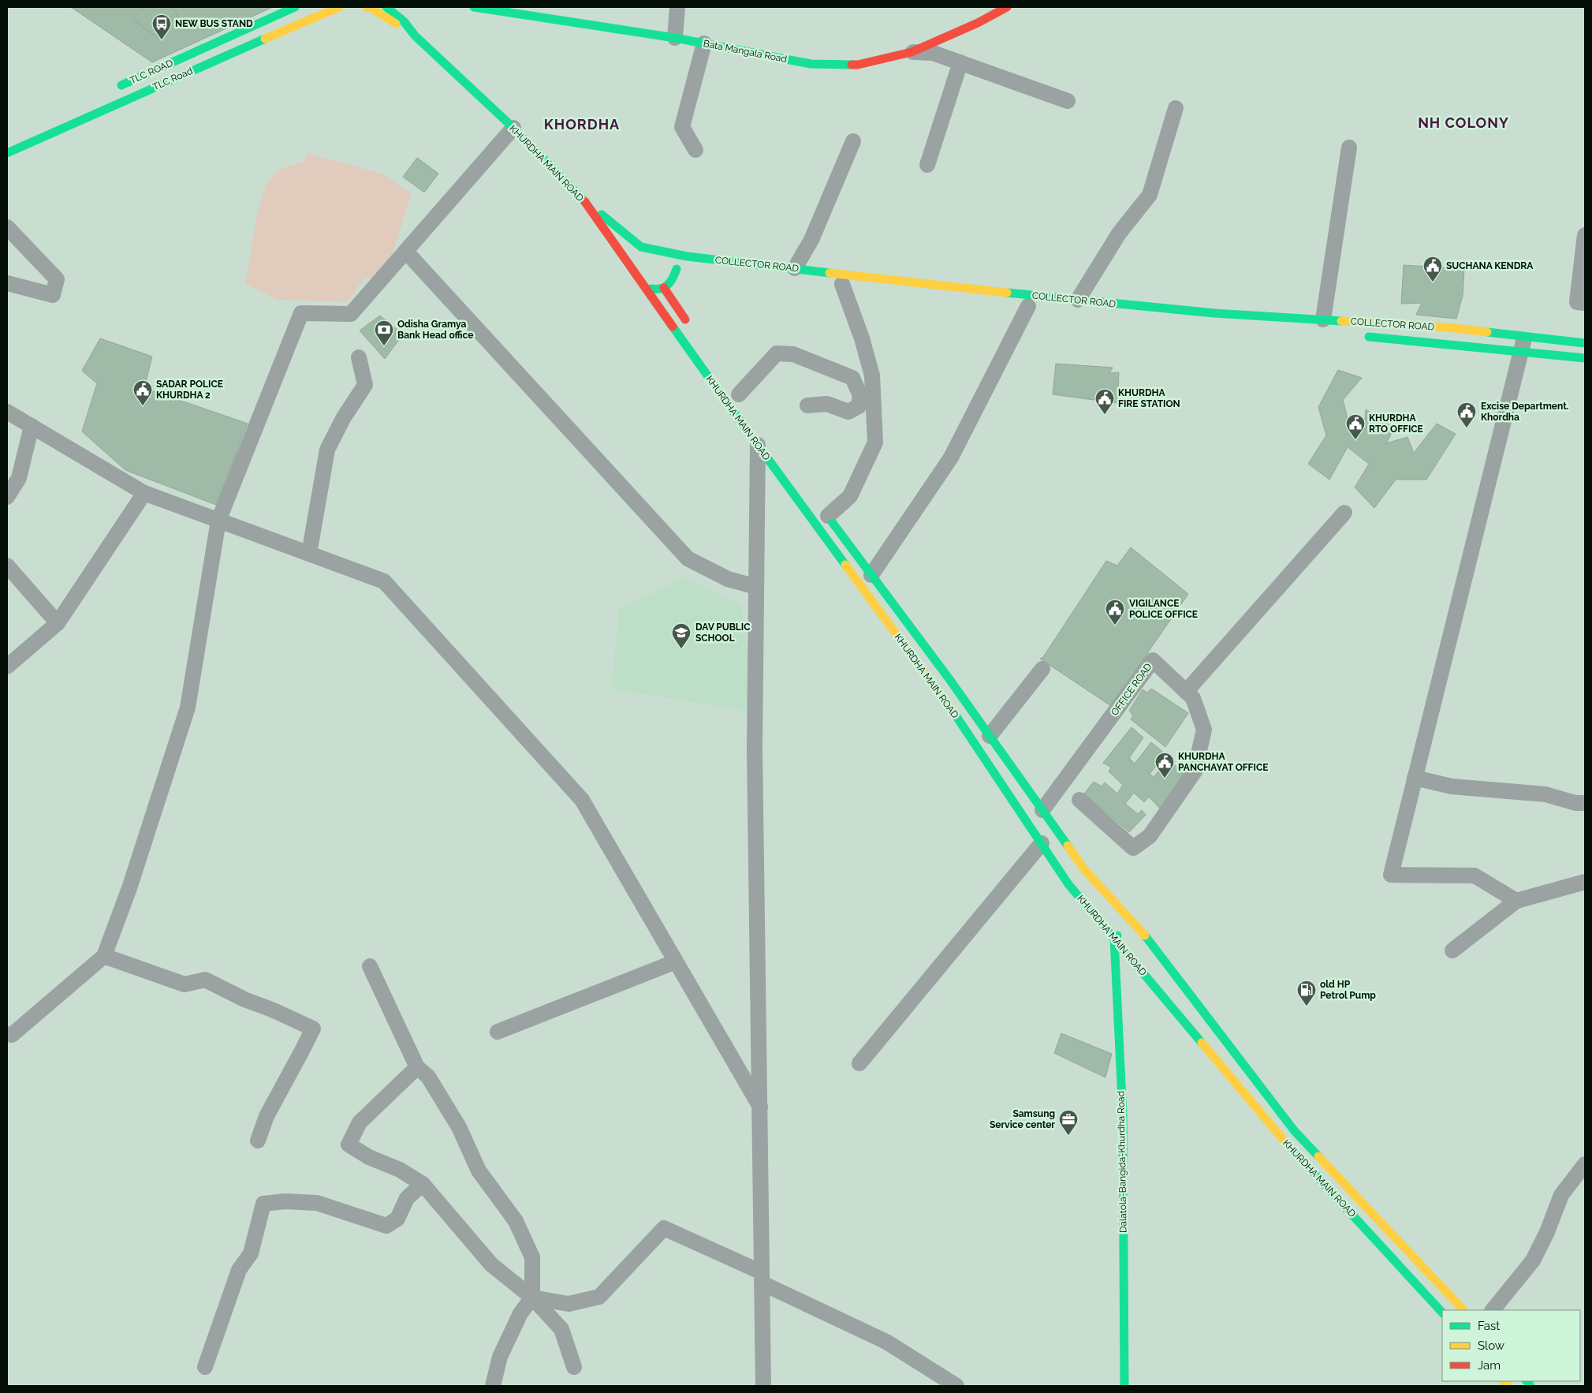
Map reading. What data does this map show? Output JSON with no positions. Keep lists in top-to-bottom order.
{
  "streets": {
    "main road": [
      "Bata Mangala Road",
      "TLC ROAD",
      "TLC Road",
      "KHURDHA MAIN ROAD",
      "COLLECTOR ROAD",
      "Dalatola-Bangida-Khurdha Road"
    ],
    "street": ["OFFICE ROAD"]
  },
  "crossings": [
    ["KHURDHA MAIN ROAD", "COLLECTOR ROAD"],
    ["KHURDHA MAIN ROAD", "OFFICE ROAD"],
    ["KHURDHA MAIN ROAD", "Dalatola-Bangida-Khurdha Road"]
  ],
  "districts": ["NH COLONY", "KHORDHA"],
  "places": {
    "bus stop": ["NEW BUS STAND"],
    "public building": [
      "SUCHANA KENDRA",
      "SADAR POLICE KHURDHA 2",
      "KHURDHA FIRE STATION",
      "Excise Department. Khordha",
      "KHURDHA RTO OFFICE",
      "VIGILANCE POLICE OFFICE",
      "KHURDHA PANCHAYAT OFFICE"
    ],
    "bank": ["Odisha Gramya Bank Head office"],
    "school or university": ["DAV PUBLIC SCHOOL"],
    "fuel station": ["old HP Petrol Pump"],
    "office": ["Samsung Service center"]
  },
  "legend": ["Fast", "Slow", "Jam"]
}
